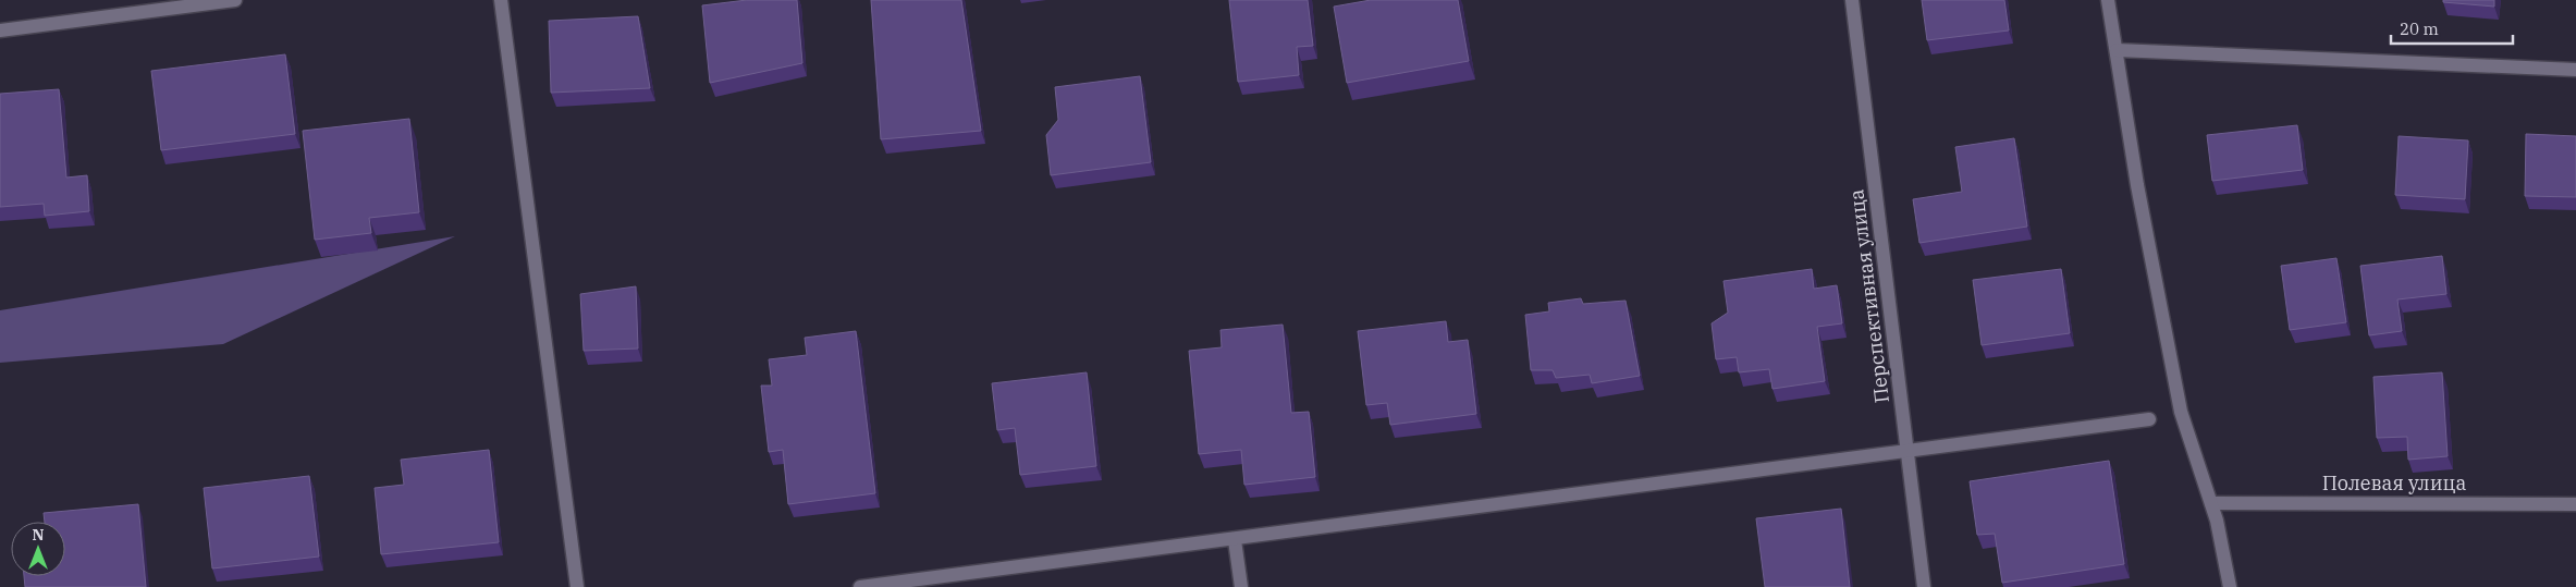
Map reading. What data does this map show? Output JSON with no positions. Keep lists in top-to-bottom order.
{
  "streets": {
    "street": ["Перспективная улица", "Полевая улица"]
  },
  "scale_bar": "20 m",
  "north": "top"
}
